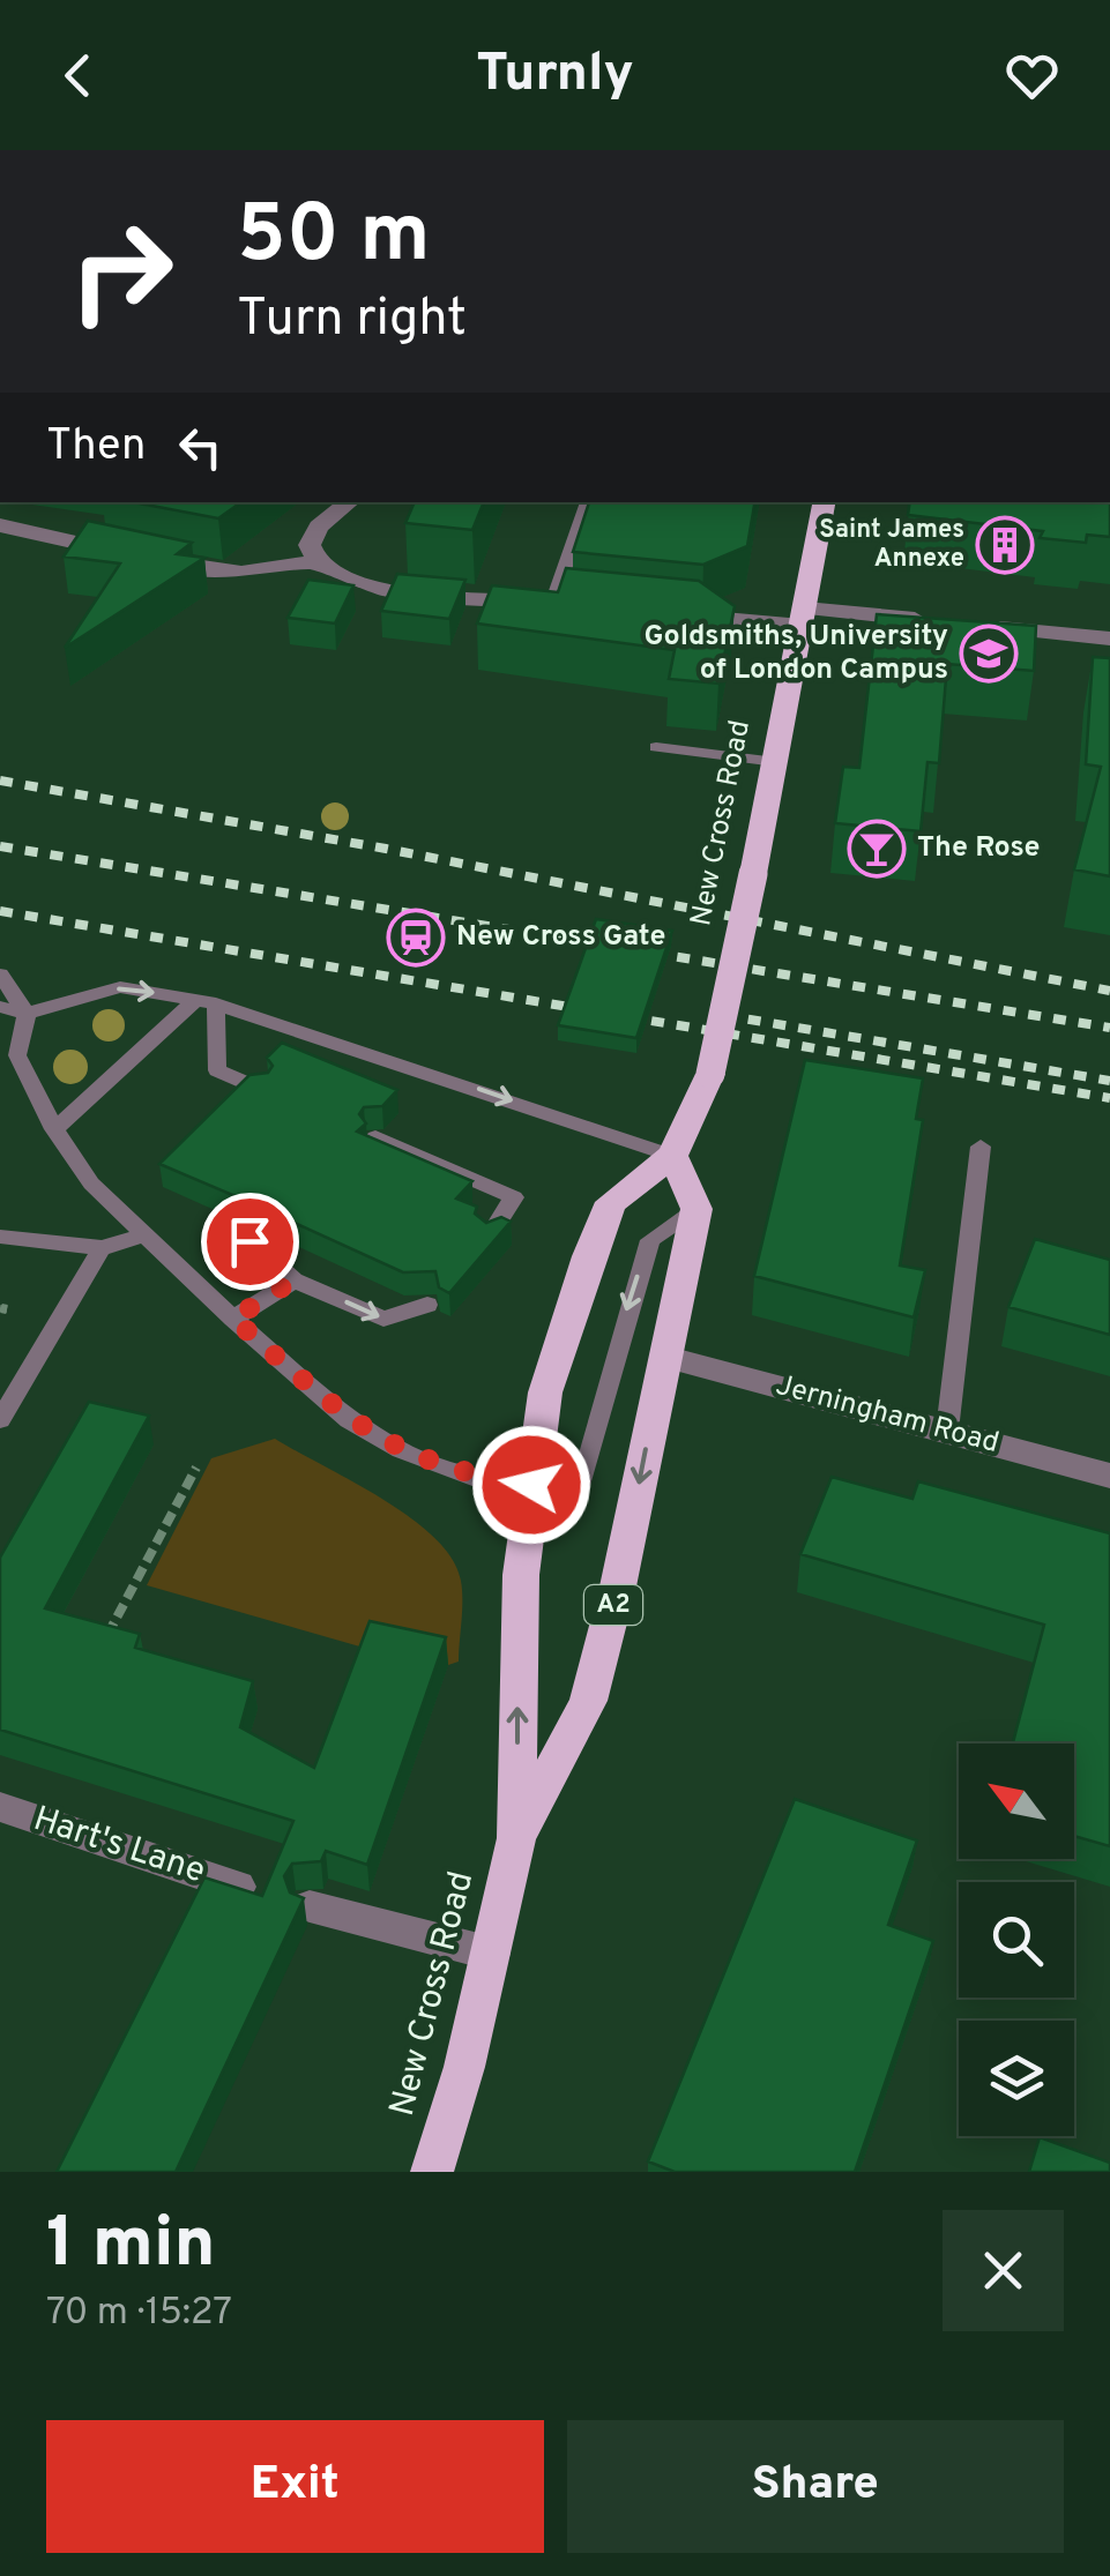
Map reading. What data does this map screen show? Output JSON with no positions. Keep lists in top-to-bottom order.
{
  "streets": {
    "highway": ["New Cross Road", "A2"],
    "street": ["Jerningham Road", "Hart's Lane"]
  },
  "crossings": [
    ["New Cross Road", "Jerningham Road"]
  ],
  "places": {
    "building": ["Saint James Annexe"],
    "school or university": ["Goldsmiths, University of London Campus"],
    "bar": ["The Rose"],
    "station": ["New Cross Gate"]
  },
  "north": "top left",
  "page": {
    "header": "Turnly",
    "turn": ["50 m", "Turn right"],
    "then": "Then",
    "heading": ["1 min", "70 m · 15:27"],
    "buttons": ["Exit", "Share"]
  }
}
